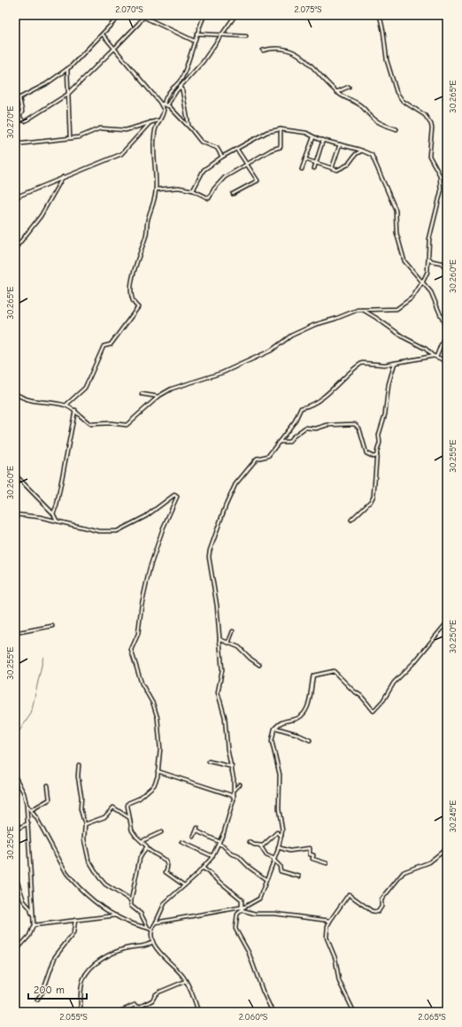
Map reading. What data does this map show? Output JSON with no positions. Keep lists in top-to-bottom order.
{
  "scale_bar": "200 m",
  "coordinates": [
    "2.070°S",
    "2.075°S",
    "30.265°E",
    "30.270°E",
    "30.260°E",
    "30.255°E",
    "30.250°E",
    "30.245°E",
    "2.055°S",
    "2.060°S",
    "2.065°S"
  ]
}
